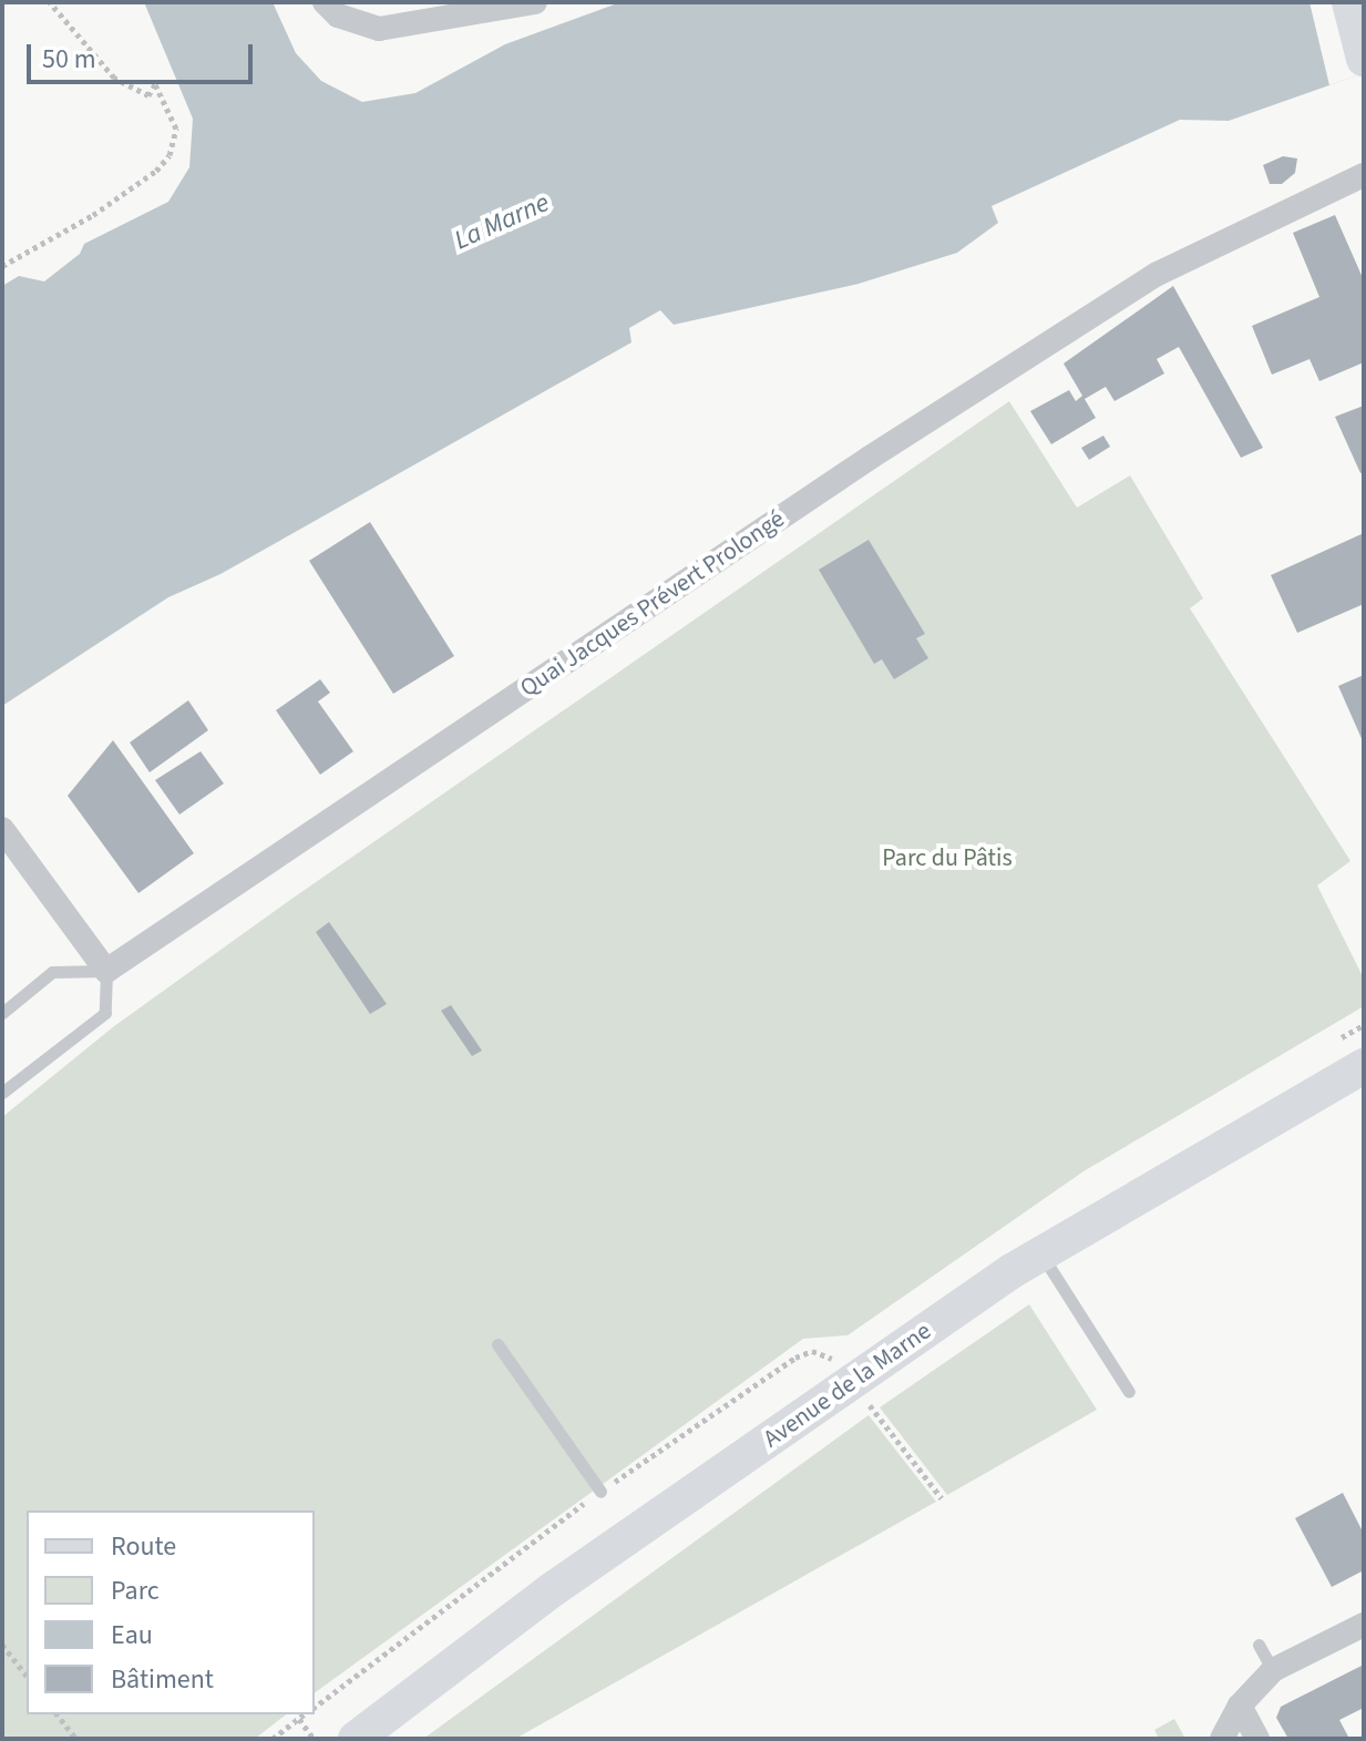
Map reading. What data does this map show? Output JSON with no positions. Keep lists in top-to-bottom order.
{
  "streets": {
    "street": ["Quai Jacques Prévert Prolongé", "Avenue de la Marne"]
  },
  "water": ["La Marne"],
  "parks": ["Parc du Pâtis"],
  "legend": [
    "Route",
    "Parc",
    "Eau",
    "Bâtiment"
  ],
  "scale_bar": "50 m"
}
